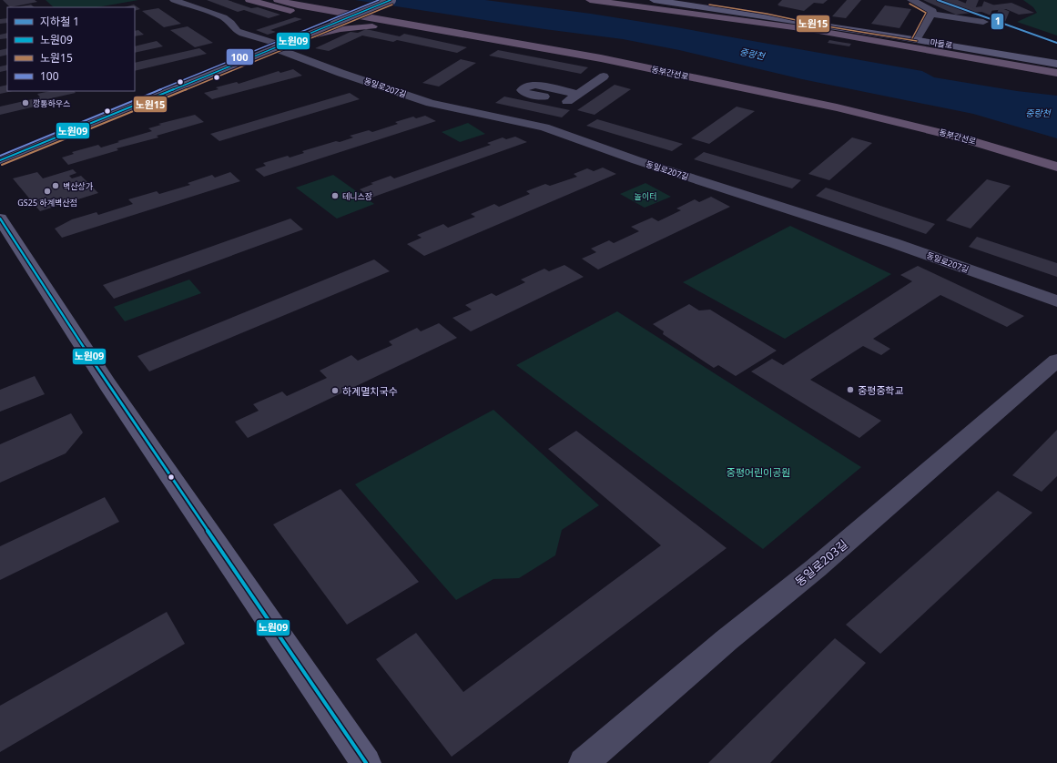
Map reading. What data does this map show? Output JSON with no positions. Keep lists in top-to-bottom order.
{
  "streets": {
    "highway": ["동부간선로"],
    "main road": ["마들로"],
    "street": ["동일로207길", "동일로203길"]
  },
  "water": ["중랑천"],
  "parks": ["놀이터", "중평어린이공원"],
  "places": [
    "깡통하우스",
    "벽산상가",
    "GS25 하계벽산점",
    "테니스장",
    "중평중학교",
    "하계멸치국수"
  ],
  "lines": [
    "metro line 1",
    "transit line 노원09",
    "transit line 100",
    "transit line 노원15"
  ],
  "legend": [
    "지하철 1",
    "노원09",
    "노원15",
    "100"
  ]
}
